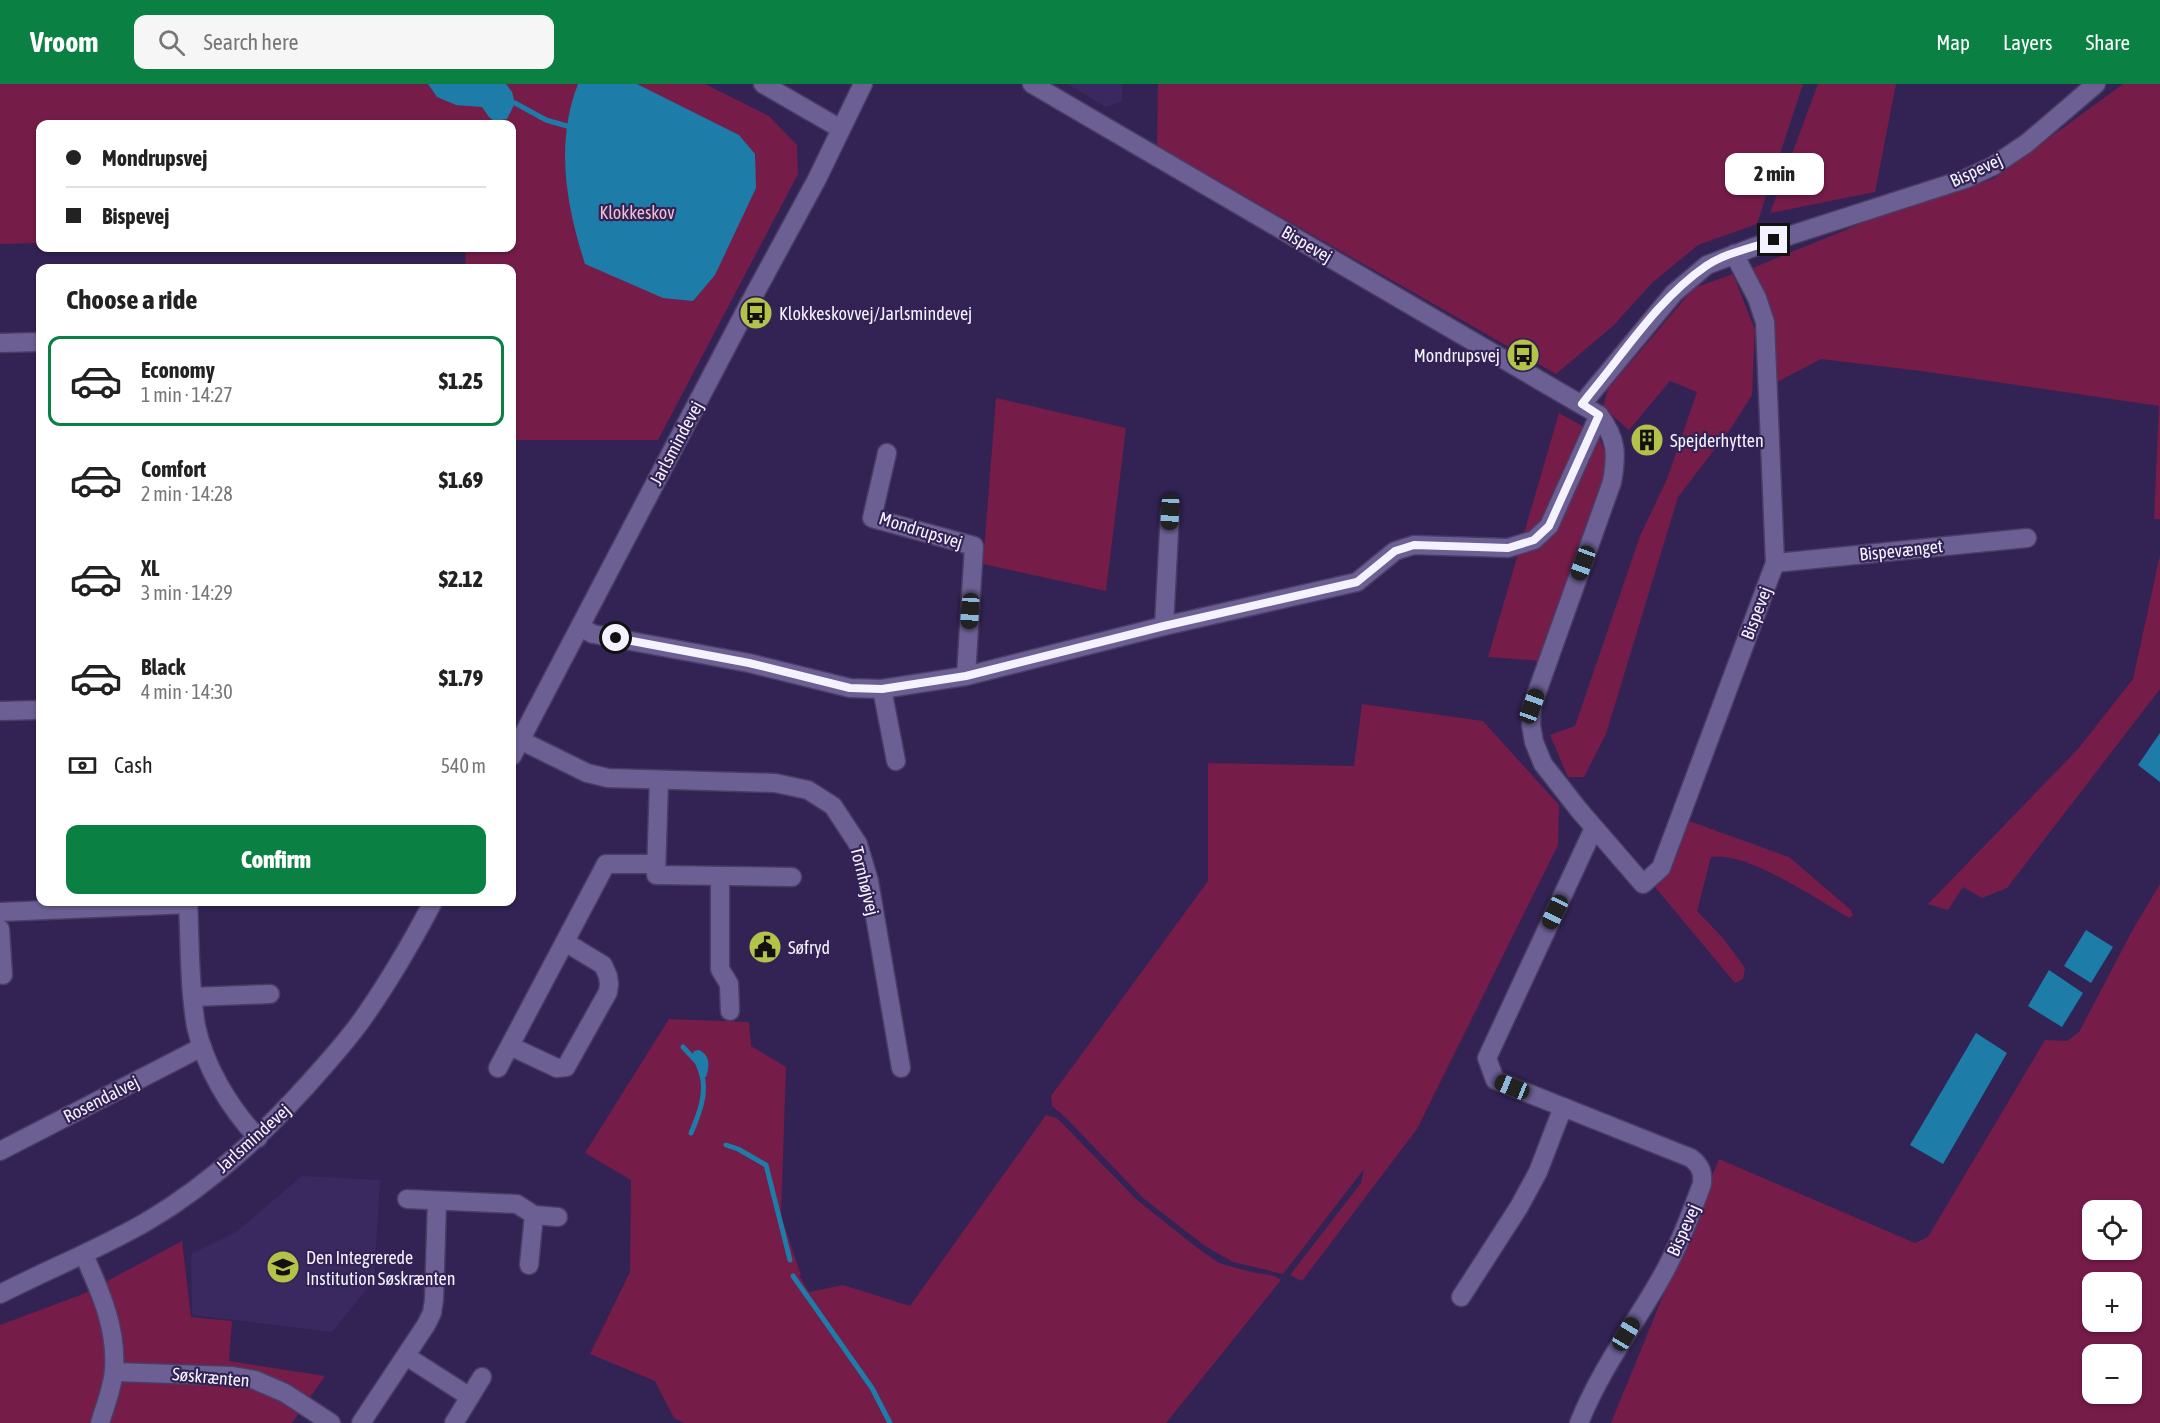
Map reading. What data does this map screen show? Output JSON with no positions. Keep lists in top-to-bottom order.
{
  "streets": {
    "street": [
      "Bispevej",
      "Jarlsmindevej",
      "Mondrupsvej",
      "Bispevænget",
      "Tornhøjvej",
      "Rosendalvej",
      "Søskrænten"
    ]
  },
  "crossings": [
    ["Bispevej", "Bispevænget"],
    ["Jarlsmindevej", "Tornhøjvej"]
  ],
  "parks": ["Klokkeskov"],
  "places": {
    "bus stop": ["Klokkeskovvej/Jarlsmindevej", "Mondrupsvej"],
    "building": ["Spejderhytten"],
    "public building": ["Søfryd"],
    "school or university": ["Den Integrerede Institution Søskrænten"]
  },
  "page": {
    "header": "Vroom",
    "search": "Search here",
    "nav": ["Map", "Layers", "Share"],
    "banner": ["Mondrupsvej", "Bispevej"],
    "bubble": "2 min",
    "heading": "Choose a ride",
    "list": [
      {
        "name": "Economy",
        "note": "1 min · 14:27",
        "value": "$1.25"
      },
      {
        "name": "Comfort",
        "note": "2 min · 14:28",
        "value": "$1.69"
      },
      {
        "name": "XL",
        "note": "3 min · 14:29",
        "value": "$2.12"
      },
      {
        "name": "Black",
        "note": "4 min · 14:30",
        "value": "$1.79"
      }
    ],
    "pay": ["Cash", "540 m"],
    "buttons": "Confirm",
    "map_buttons": ["+", "−"]
  }
}
